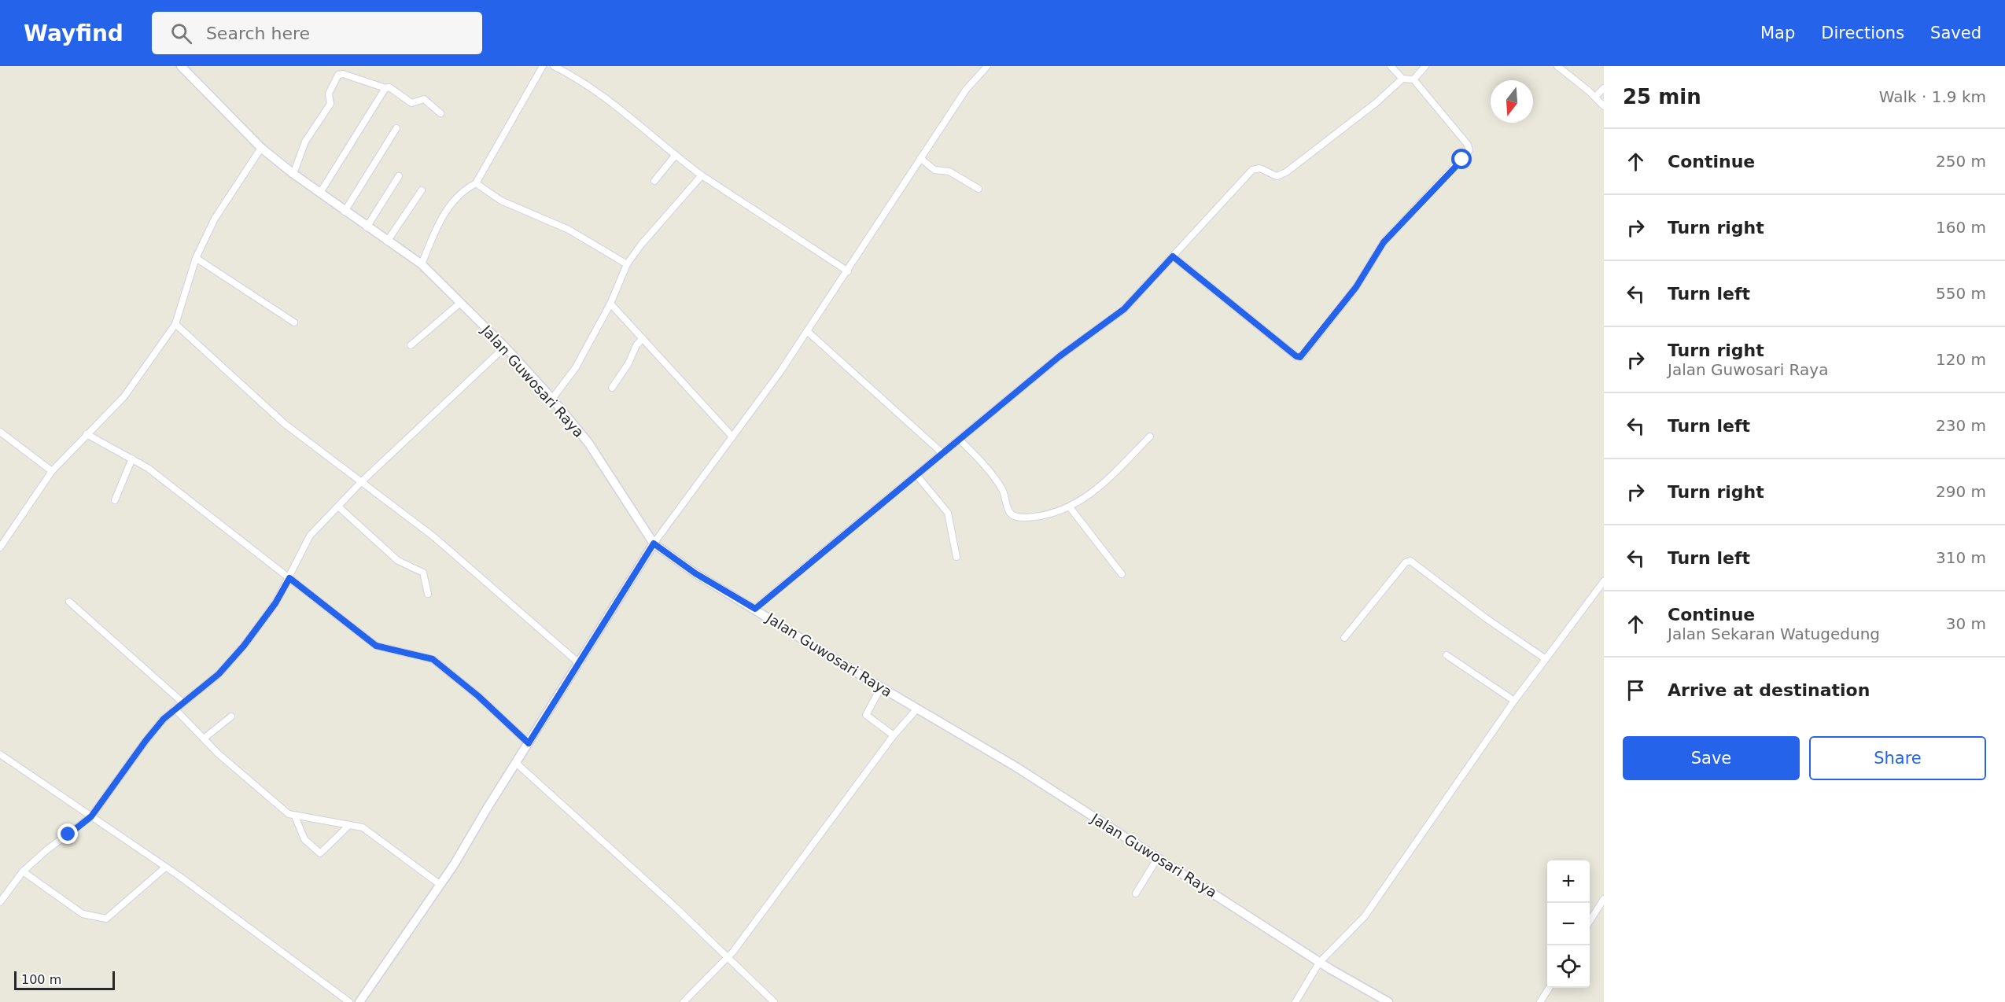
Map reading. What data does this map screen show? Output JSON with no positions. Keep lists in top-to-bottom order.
{
  "streets": {
    "street": ["Jalan Guwosari Raya"]
  },
  "scale_bar": "100 m",
  "north": "bottom",
  "page": {
    "header": "Wayfind",
    "search": "Search here",
    "nav": ["Map", "Directions", "Saved"],
    "heading": ["25 min", "Walk · 1.9 km"],
    "list": [
      ["Continue", "250 m"],
      ["Turn right", "160 m"],
      ["Turn left", "550 m"],
      ["Turn right", "Jalan Guwosari Raya", "120 m"],
      ["Turn left", "230 m"],
      ["Turn right", "290 m"],
      ["Turn left", "310 m"],
      ["Continue", "Jalan Sekaran Watugedung", "30 m"],
      "Arrive at destination"
    ],
    "buttons": ["Save", "Share"],
    "map_buttons": ["+", "−"],
    "scale": "100 m"
  }
}
